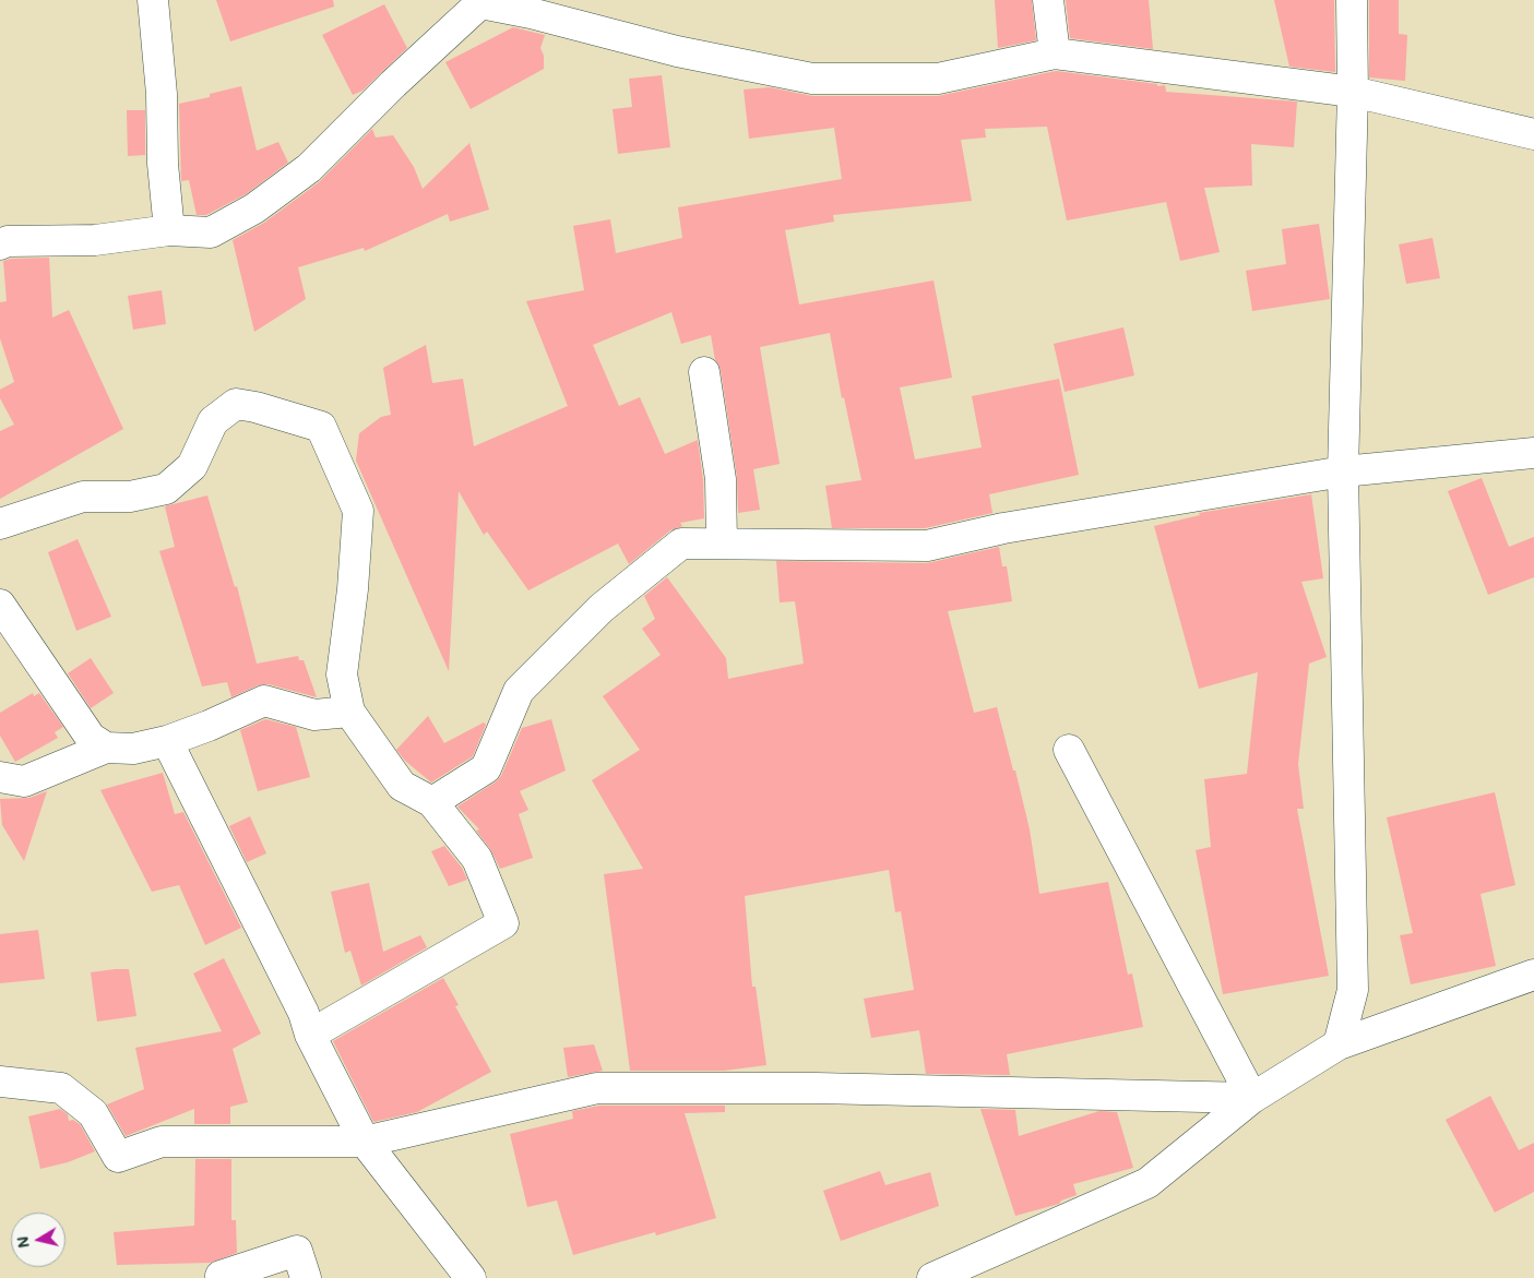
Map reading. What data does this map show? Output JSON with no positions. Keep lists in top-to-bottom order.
{
  "north": "left"
}
